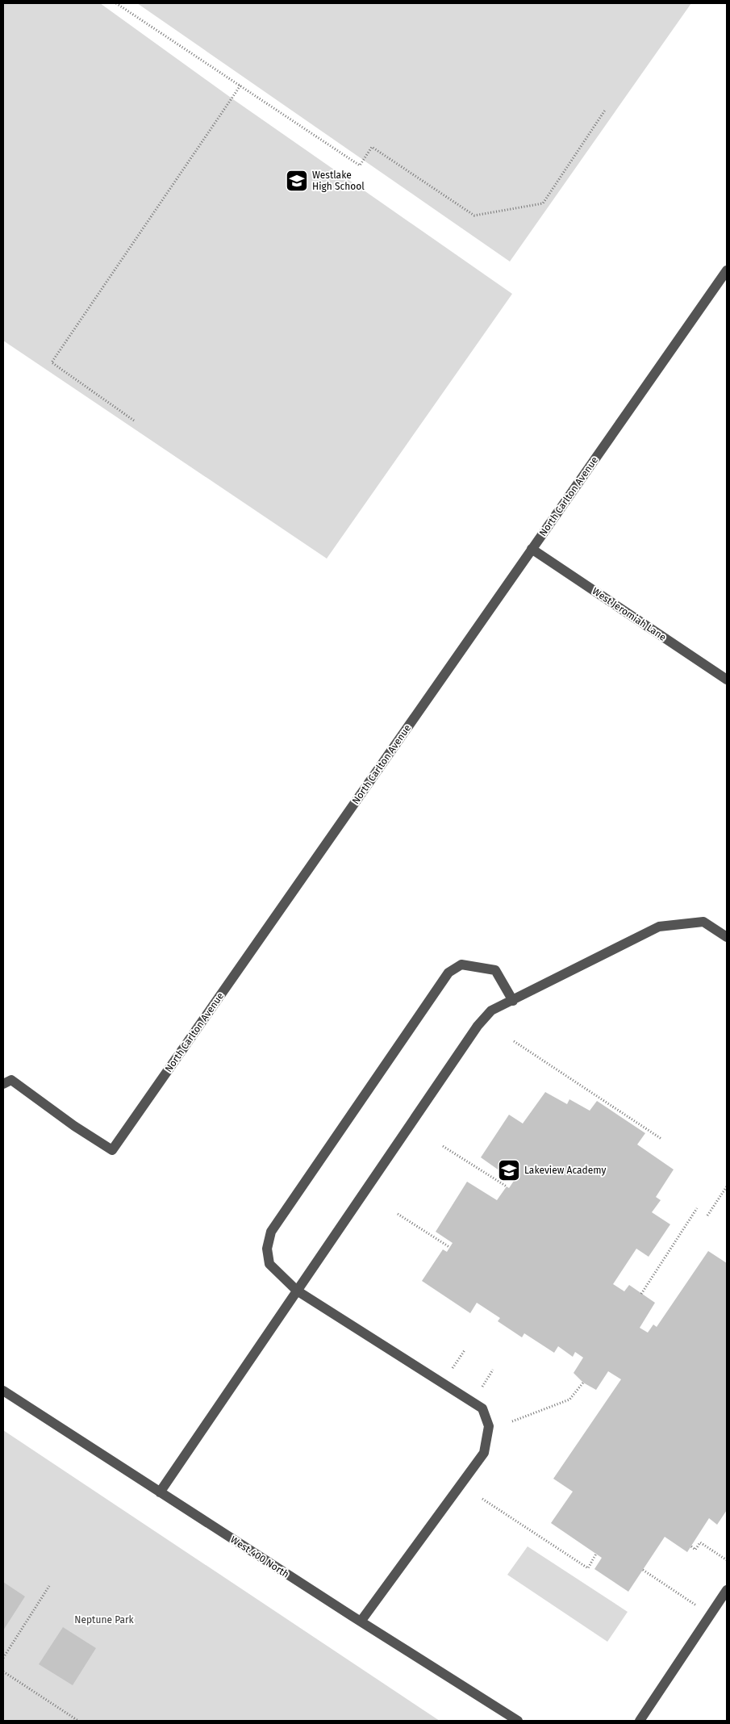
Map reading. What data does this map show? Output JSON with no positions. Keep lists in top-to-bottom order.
{
  "streets": {
    "street": ["North Carlton Avenue", "West Jeromiah Lane", "West 400 North"]
  },
  "crossings": [
    ["North Carlton Avenue", "West Jeromiah Lane"]
  ],
  "parks": ["Neptune Park"],
  "places": {
    "school or university": ["Westlake High School", "Lakeview Academy"]
  }
}
